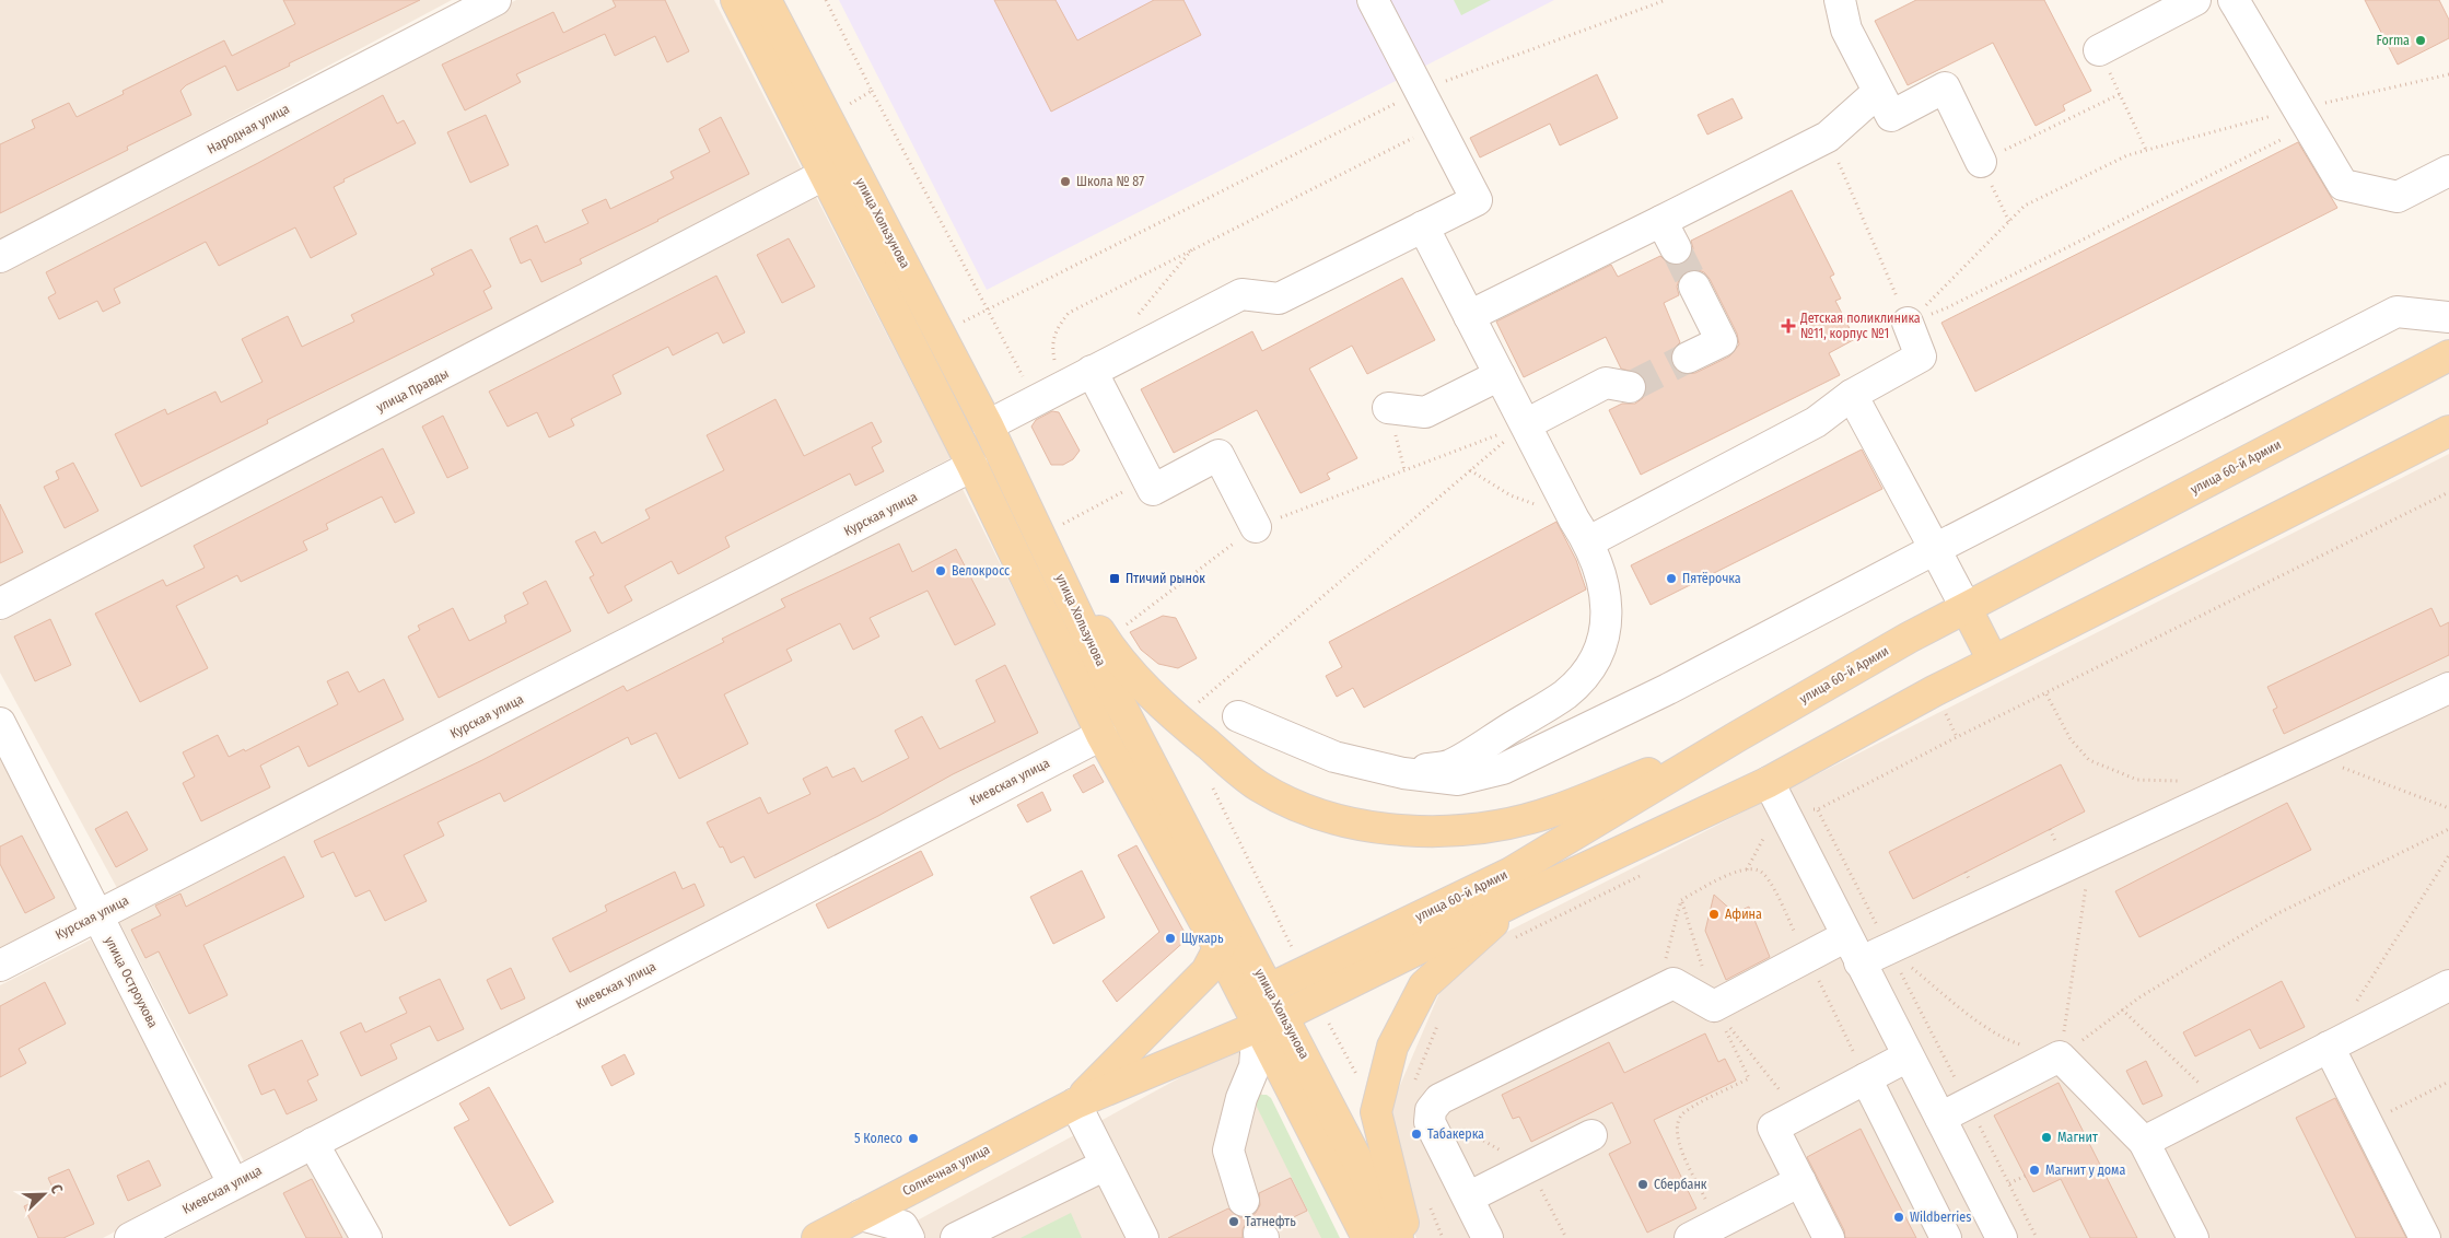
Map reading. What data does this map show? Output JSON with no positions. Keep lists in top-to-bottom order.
{
  "streets": {
    "main road": ["улица Хользунова", "улица 60-й Армии", "Солнечная улица"],
    "street": [
      "Народная улица",
      "улица Правды",
      "Курская улица",
      "Киевская улица",
      "улица Остроухова"
    ]
  },
  "crossings": [
    ["улица Хользунова", "улица Правды"],
    ["улица Хользунова", "улица 60-й Армии"],
    ["улица Хользунова", "Курская улица"],
    ["улица Хользунова", "Киевская улица"],
    ["улица Хользунова", "Солнечная улица"],
    ["Курская улица", "улица Остроухова"],
    ["Киевская улица", "улица Остроухова"]
  ],
  "places": {
    "other": [
      "Forma",
      "Школа № 87",
      "Велокросс",
      "Пятёрочка",
      "Афина",
      "Щукарь",
      "Табакерка",
      "Магнит",
      "5 Колесо",
      "Магнит у дома",
      "Сбербанк",
      "Wildberries",
      "Татнефть"
    ],
    "health": ["Детская поликлиника №11, корпус №1"],
    "transit": ["Птичий рынок"]
  },
  "north": "top right"
}
